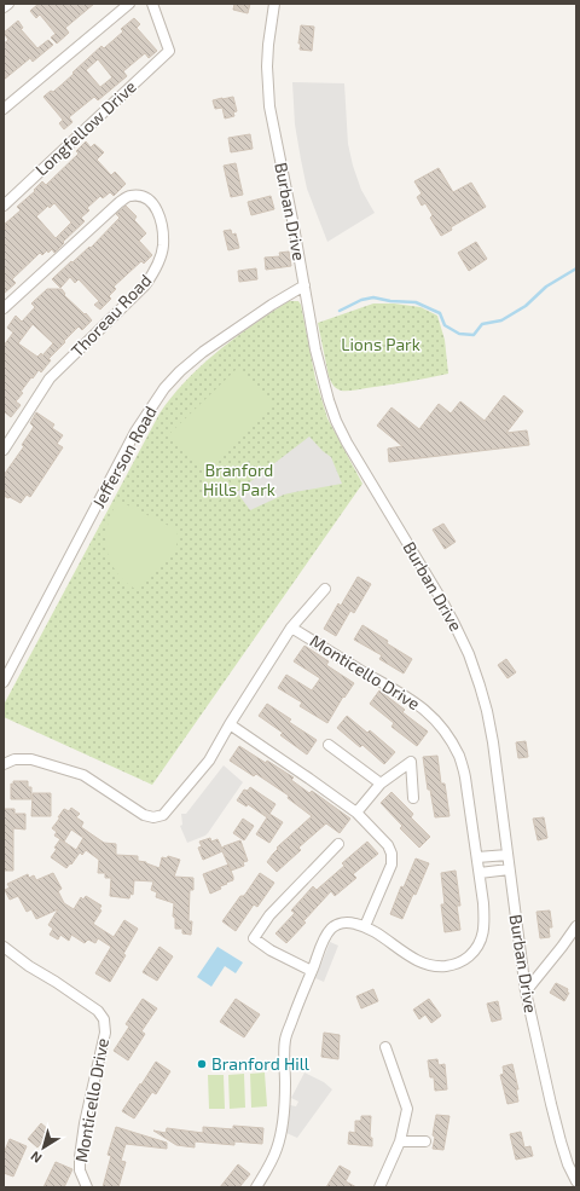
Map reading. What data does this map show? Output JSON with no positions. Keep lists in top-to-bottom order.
{
  "streets": {
    "street": [
      "Longfellow Drive",
      "Burban Drive",
      "Thoreau Road",
      "Jefferson Road",
      "Monticello Drive"
    ]
  },
  "crossings": [
    ["Burban Drive", "Jefferson Road"]
  ],
  "parks": ["Lions Park", "Branford Hills Park"],
  "places": ["Branford Hill"],
  "north": "bottom left"
}
